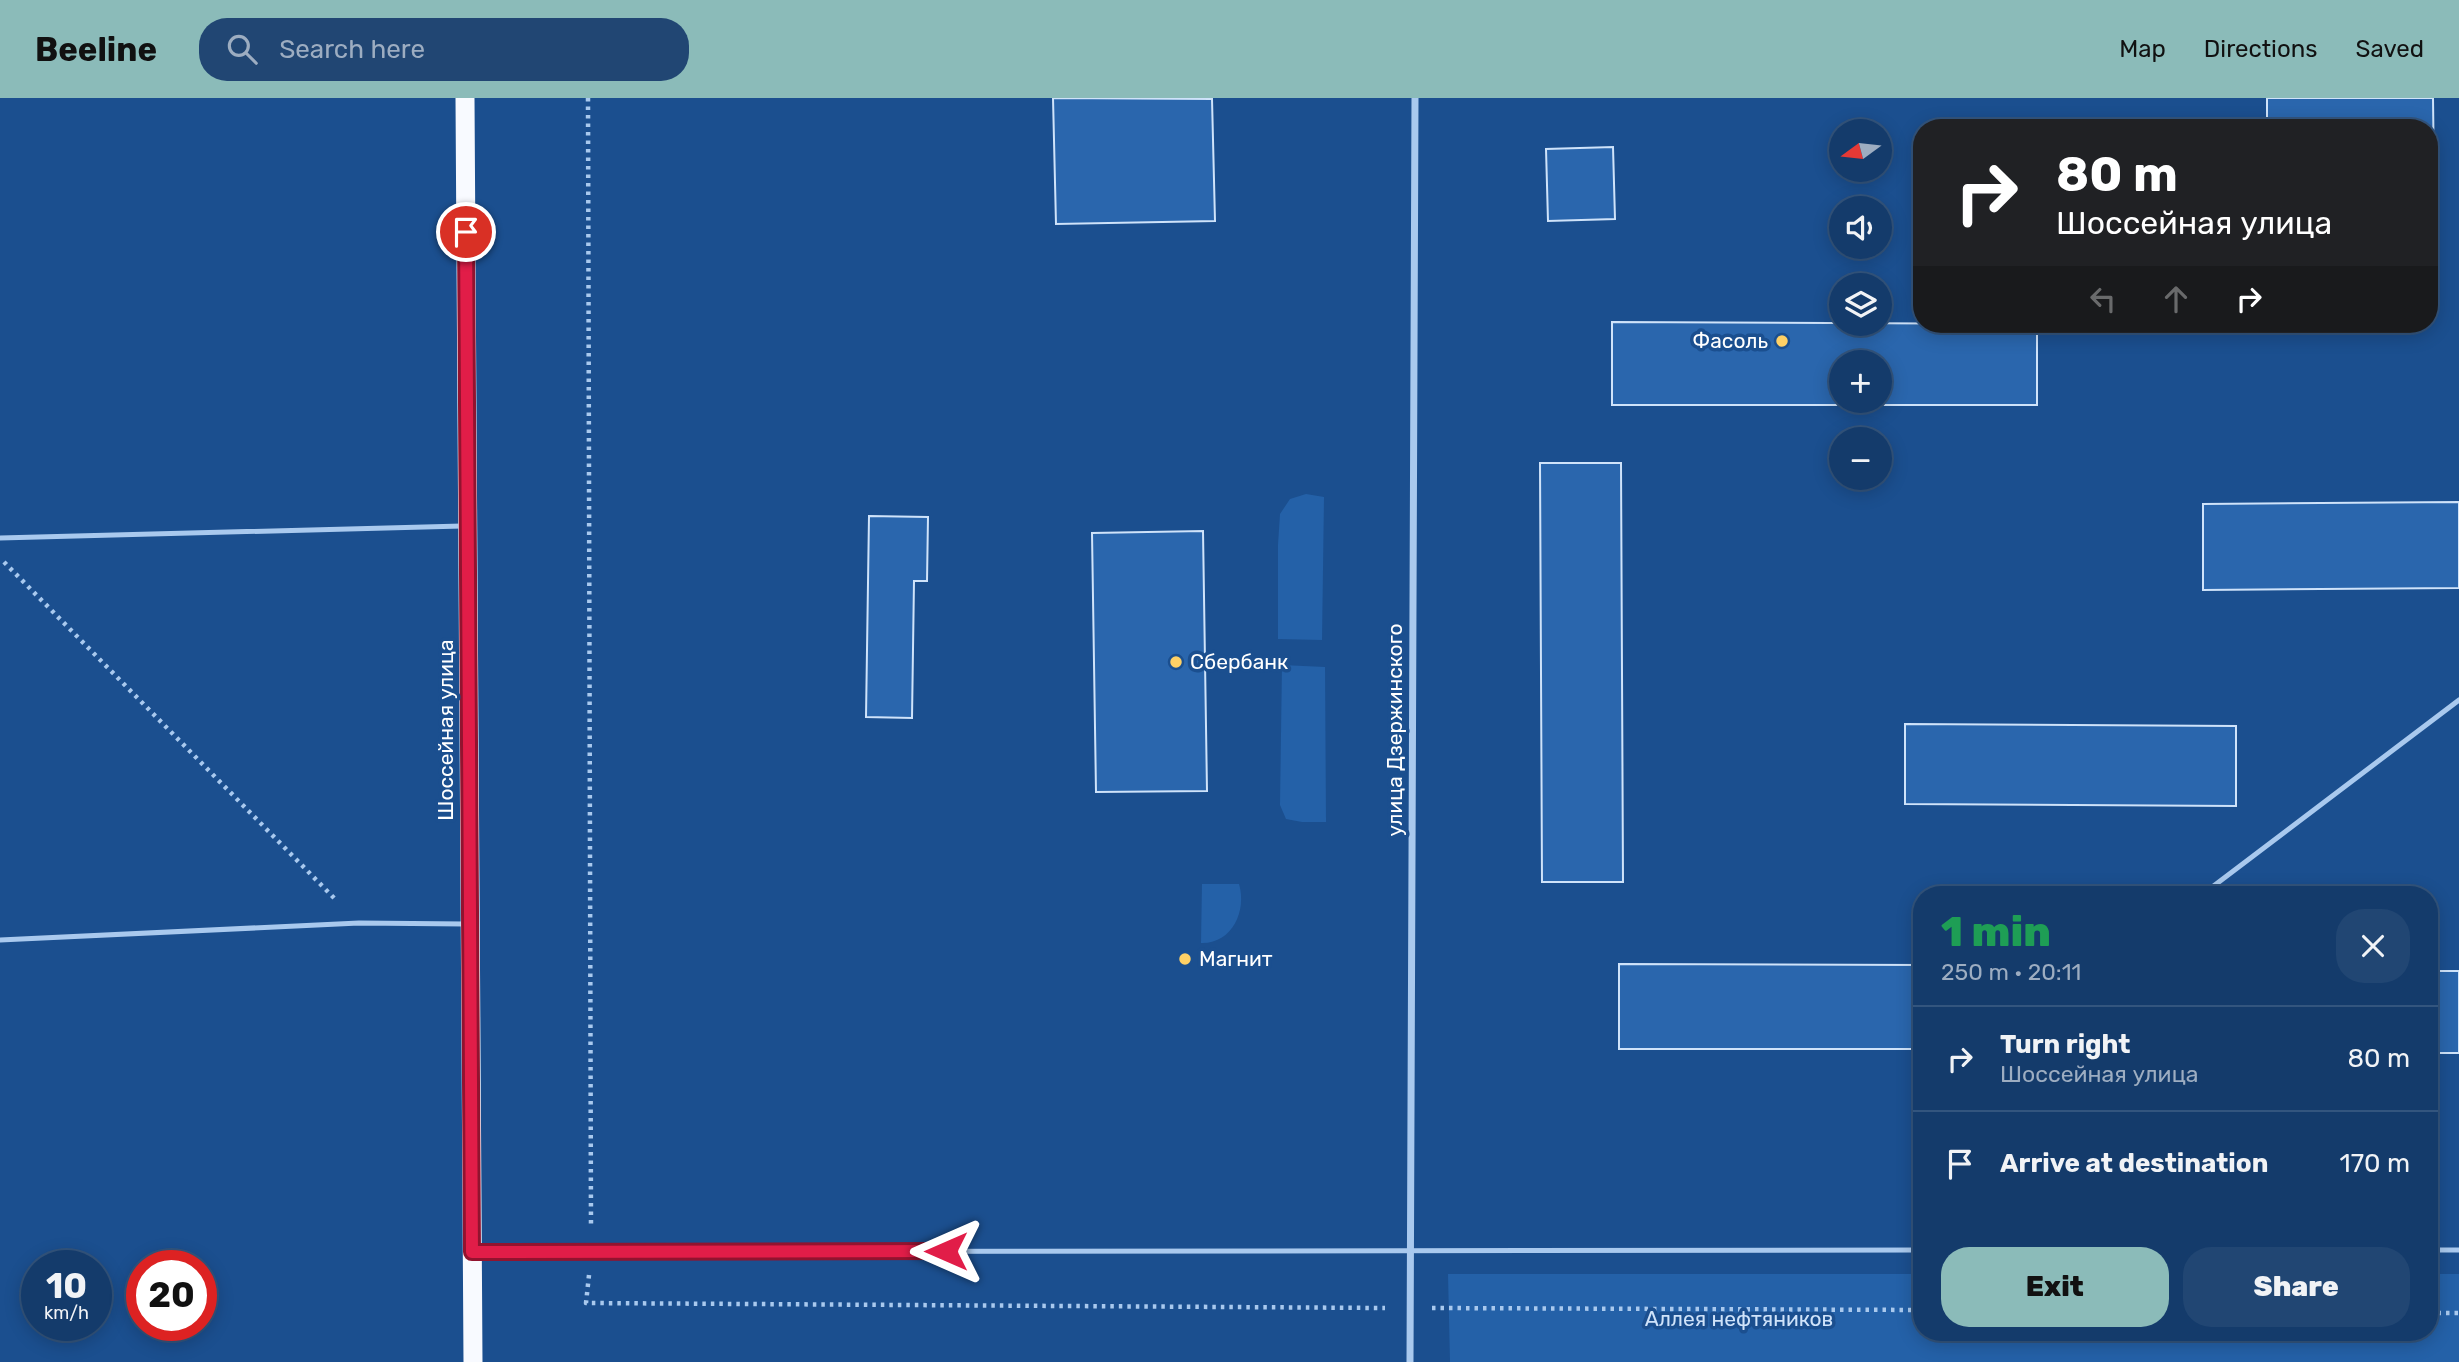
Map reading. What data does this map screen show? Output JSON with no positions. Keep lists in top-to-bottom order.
{
  "streets": {
    "highway": ["Шоссейная улица"],
    "street": ["улица Дзержинского"]
  },
  "parks": ["Аллея нефтяников"],
  "places": ["Фасоль", "Сбербанк", "Магнит"],
  "north": "left",
  "page": {
    "header": "Beeline",
    "search": "Search here",
    "nav": ["Map", "Directions", "Saved"],
    "map_buttons": ["+", "−"],
    "turn": ["80 m", "Шоссейная улица"],
    "heading": ["1 min", "250 m · 20:11"],
    "list": [
      {
        "name": "Turn right",
        "note": "Шоссейная улица",
        "value": "80 m"
      },
      {
        "name": "Arrive at destination",
        "value": "170 m"
      }
    ],
    "buttons": ["Exit", "Share"],
    "speed": "10 km/h",
    "limit": "20"
  }
}
